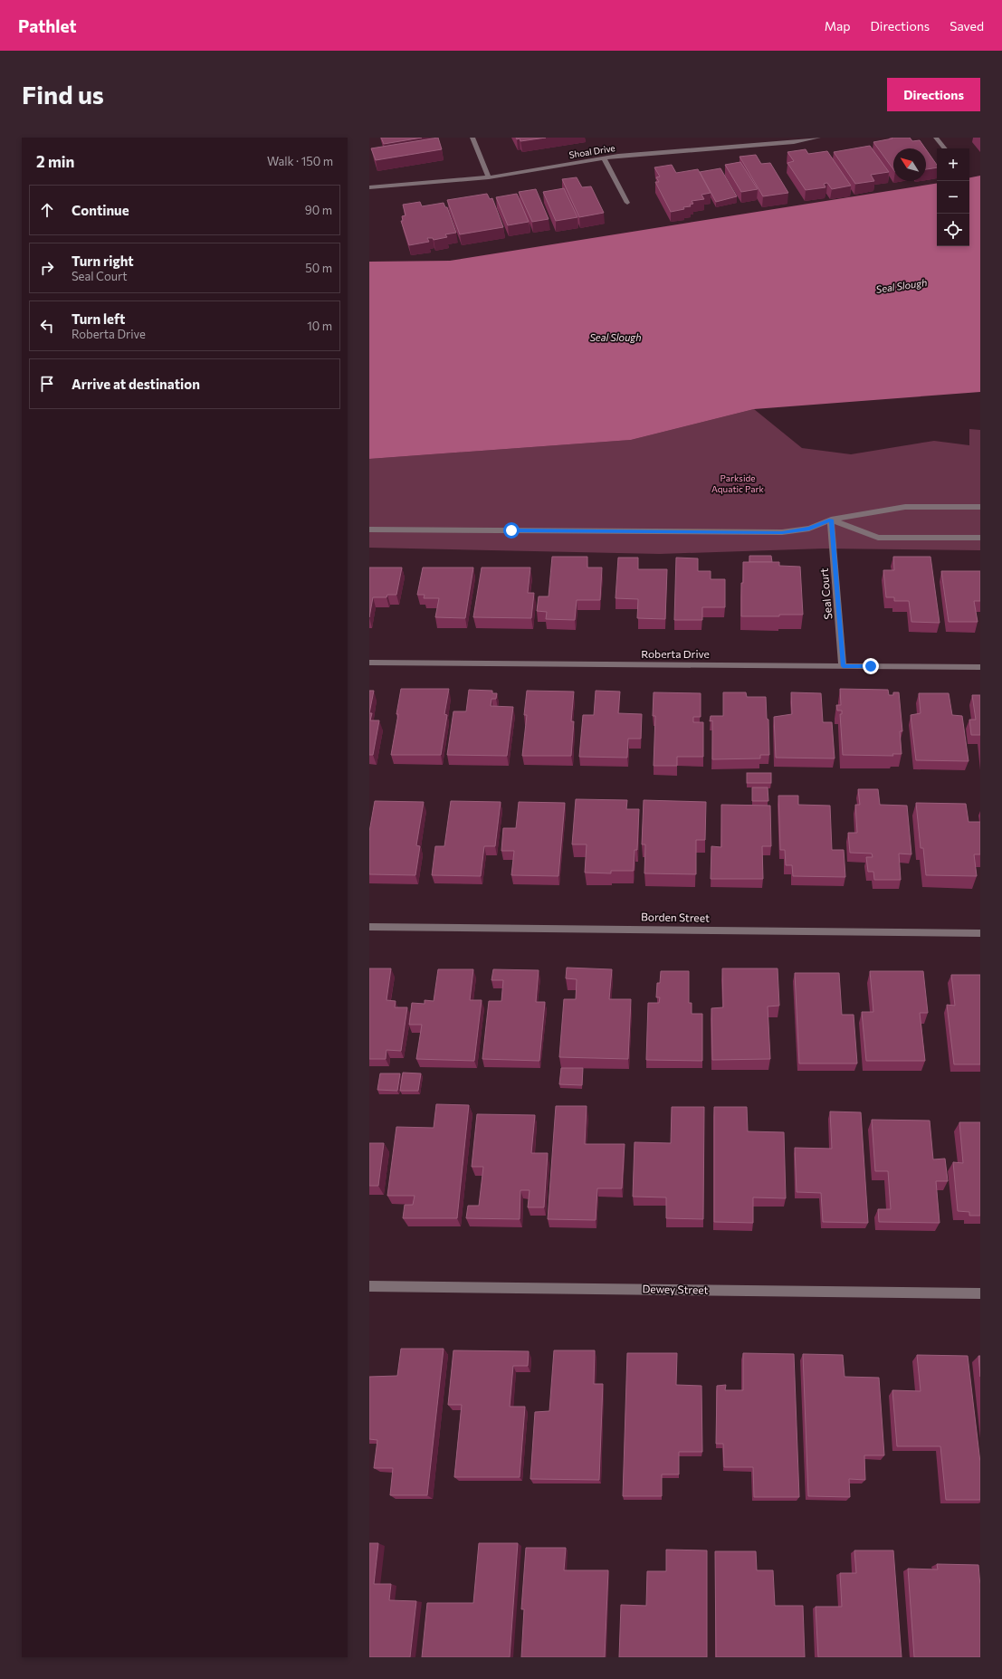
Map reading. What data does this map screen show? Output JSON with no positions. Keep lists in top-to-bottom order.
{
  "streets": {
    "street": [
      "Shoal Drive",
      "Seal Court",
      "Roberta Drive",
      "Borden Street",
      "Dewey Street"
    ]
  },
  "crossings": [
    ["Seal Court", "Roberta Drive"]
  ],
  "water": ["Seal Slough"],
  "parks": ["Parkside Aquatic Park"],
  "north": "top left",
  "page": {
    "header": "Pathlet",
    "nav": ["Map", "Directions", "Saved"],
    "buttons": "Directions",
    "title": "Find us",
    "heading": ["2 min", "Walk · 150 m"],
    "map_buttons": ["+", "−"],
    "list": [
      ["Continue", "90 m"],
      ["Turn right", "Seal Court", "50 m"],
      ["Turn left", "Roberta Drive", "10 m"],
      "Arrive at destination"
    ]
  }
}
